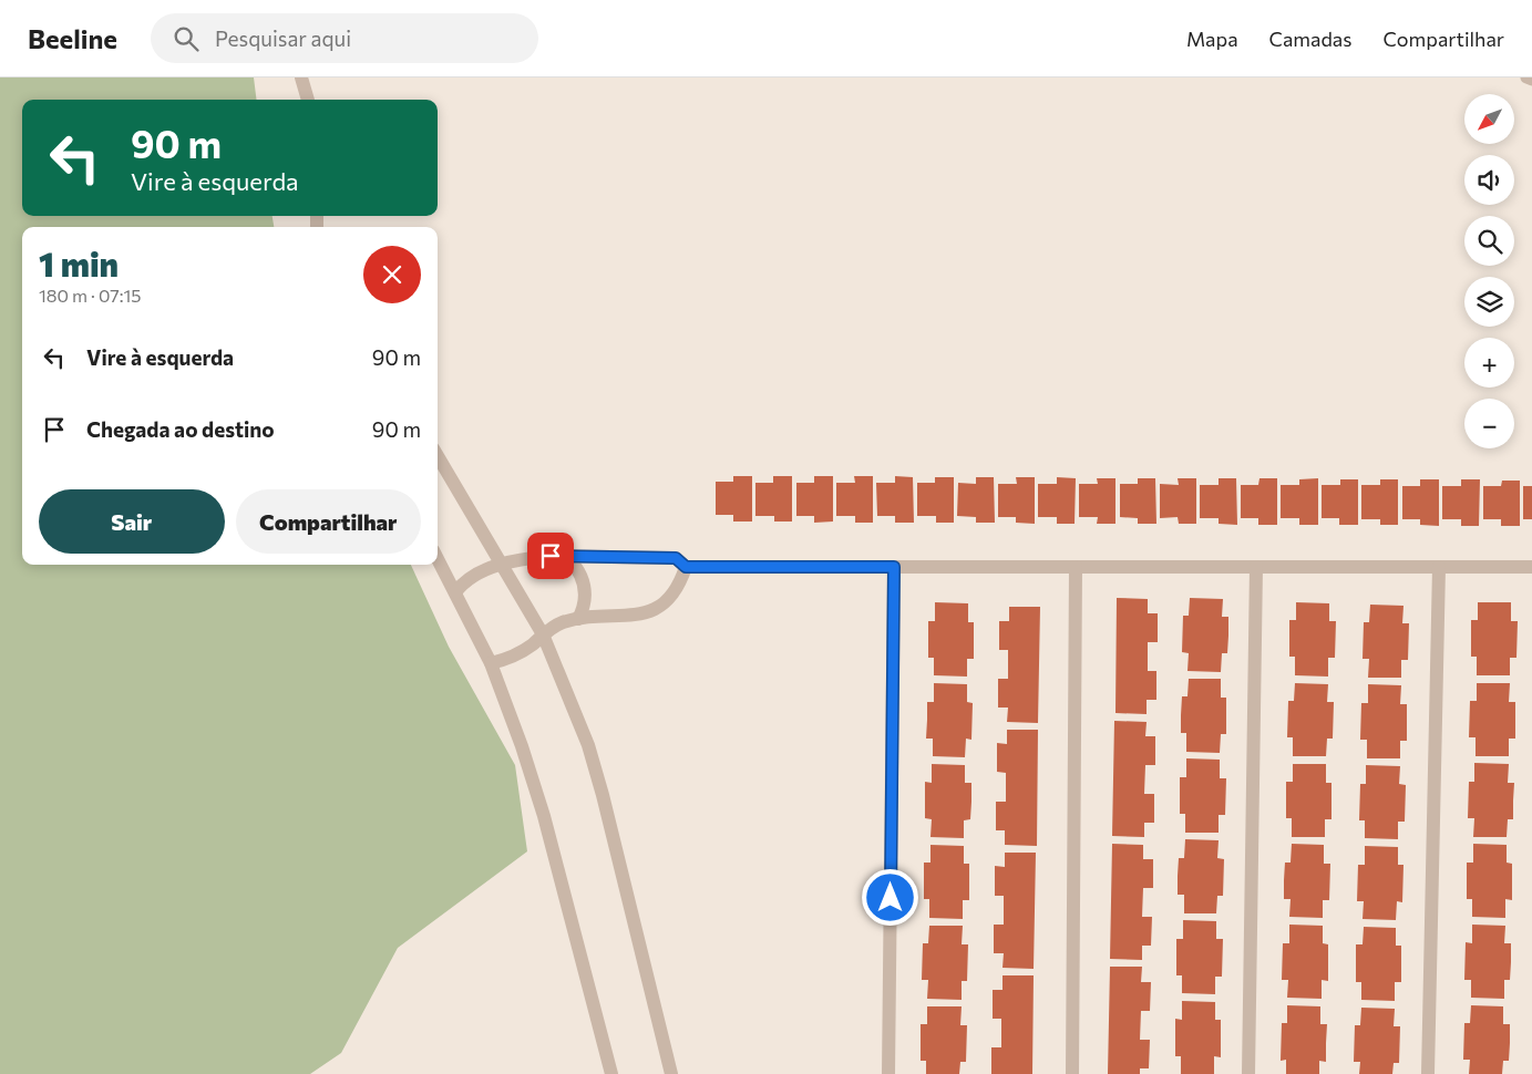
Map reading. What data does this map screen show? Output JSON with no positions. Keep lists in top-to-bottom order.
{
  "north": "bottom left",
  "page": {
    "header": "Beeline",
    "search": "Pesquisar aqui",
    "nav": ["Mapa", "Camadas", "Compartilhar"],
    "map_buttons": ["+", "−"],
    "turn": ["90 m", "Vire à esquerda"],
    "heading": ["1 min", "180 m · 07:15"],
    "list": [
      {
        "name": "Vire à esquerda",
        "value": "90 m"
      },
      {
        "name": "Chegada ao destino",
        "value": "90 m"
      }
    ],
    "buttons": ["Sair", "Compartilhar"]
  }
}
